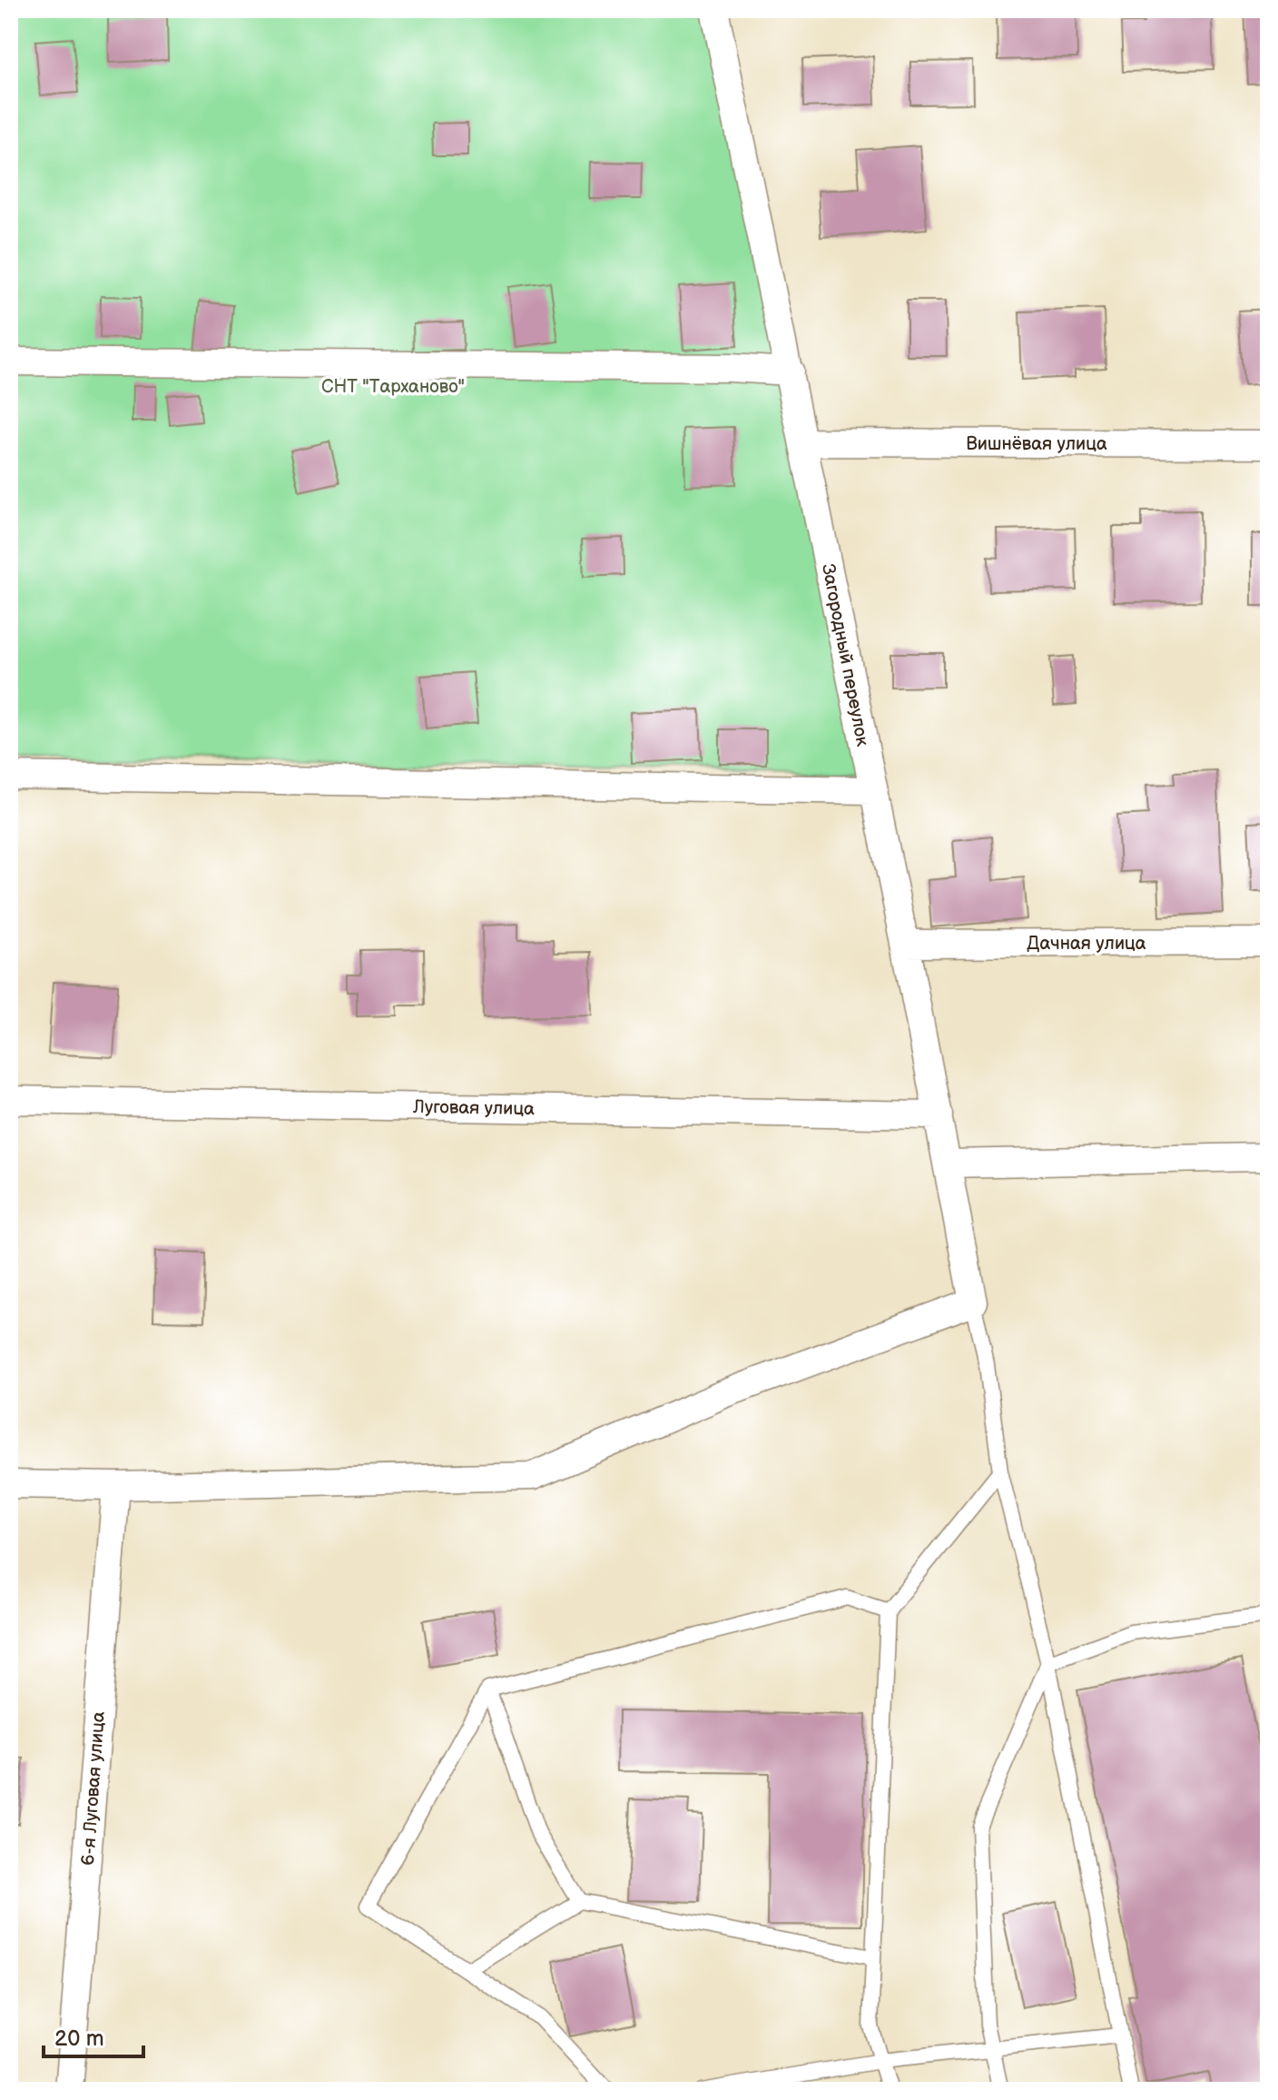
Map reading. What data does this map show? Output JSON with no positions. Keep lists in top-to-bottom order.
{
  "streets": {
    "street": [
      "Вишнёвая улица",
      "Загородный переулок",
      "Дачная улица",
      "Луговая улица",
      "6-я Луговая улица"
    ]
  },
  "crossings": [
    ["Вишнёвая улица", "Загородный переулок"],
    ["Загородный переулок", "Дачная улица"],
    ["Загородный переулок", "Луговая улица"]
  ],
  "parks": ["СНТ \"Тарханово\""],
  "scale_bar": "20 m"
}
